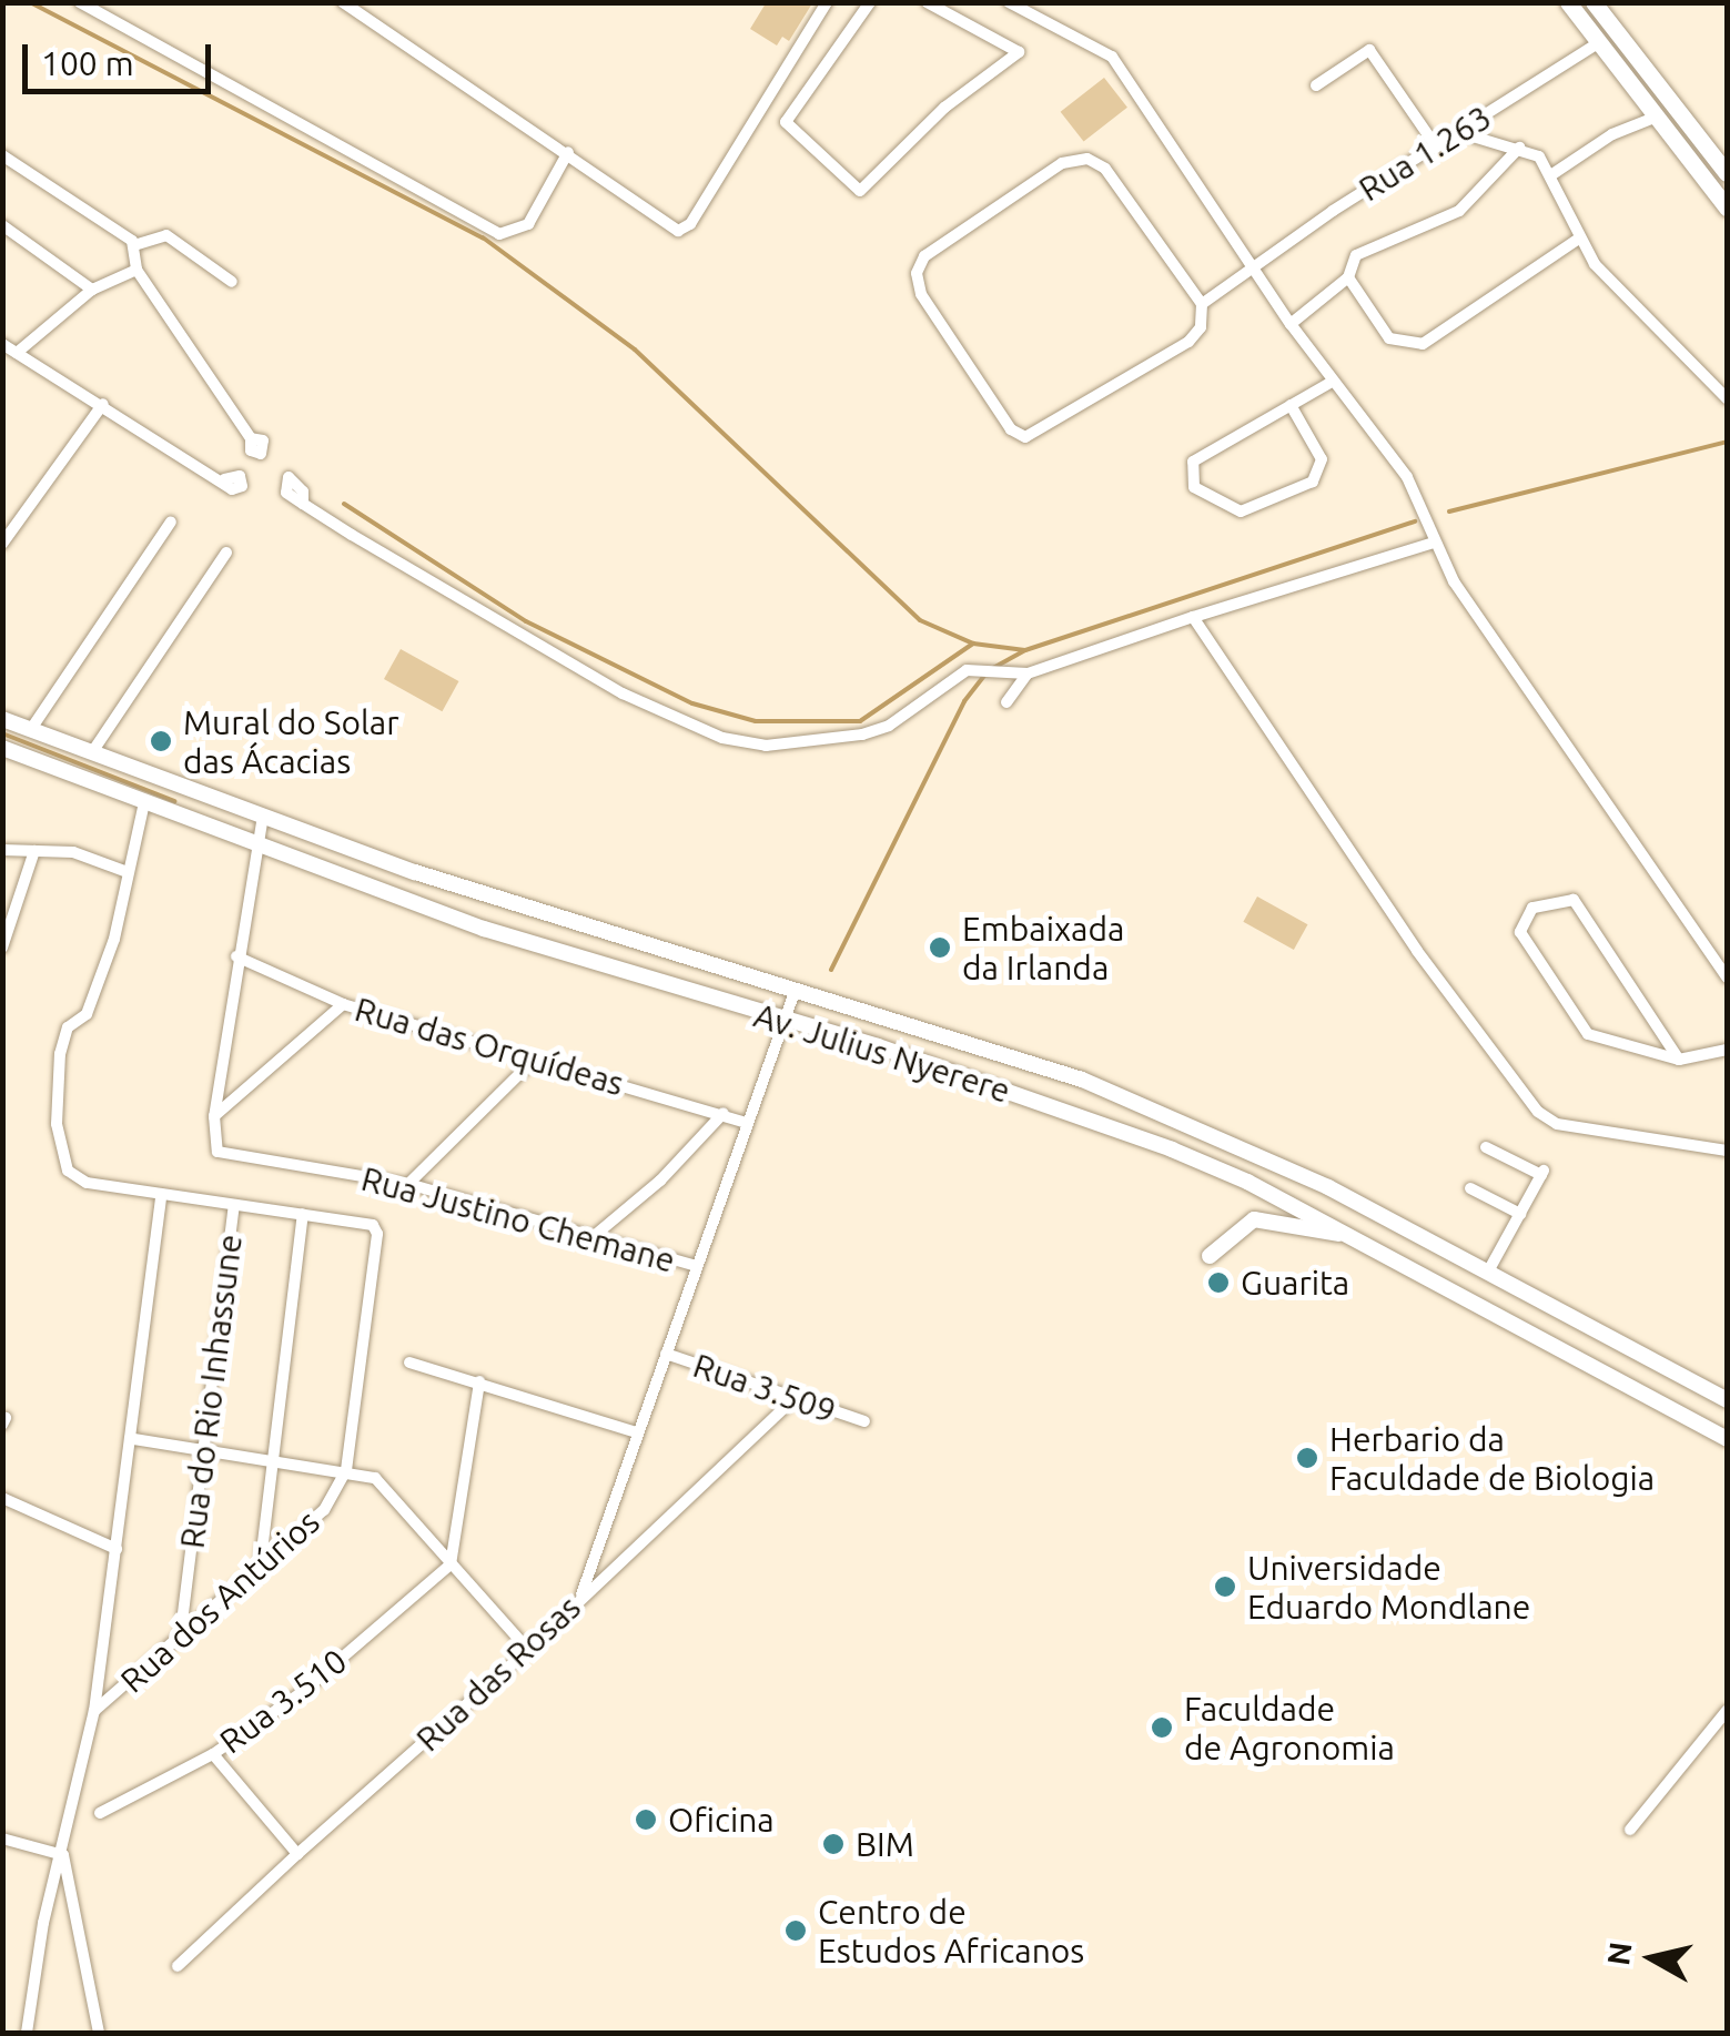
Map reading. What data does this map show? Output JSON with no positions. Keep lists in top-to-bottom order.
{
  "streets": {
    "main road": ["Av. Julius Nyerere"],
    "street": [
      "Rua 1.263",
      "Rua das Orquídeas",
      "Rua Justino Chemane",
      "Rua 3.509",
      "Rua do Rio Inhassune",
      "Rua dos Antúrios",
      "Rua das Rosas",
      "Rua 3.510"
    ]
  },
  "crossings": [
    ["Rua 3.509", "Rua das Rosas"],
    ["Rua do Rio Inhassune", "Rua dos Antúrios"]
  ],
  "places": [
    "Mural do Solar das Ácacias",
    "Embaixada da Irlanda",
    "Guarita",
    "Herbario da Faculdade de Biologia",
    "Universidade Eduardo Mondlane",
    "Faculdade de Agronomia",
    "Oficina",
    "BIM",
    "Centro de Estudos Africanos"
  ],
  "scale_bar": "100 m",
  "north": "left"
}
